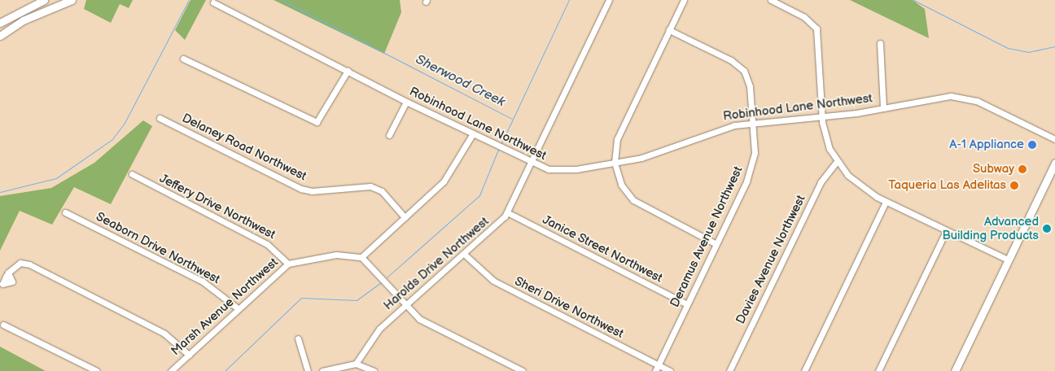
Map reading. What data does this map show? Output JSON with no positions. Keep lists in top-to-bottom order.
{
  "streets": {
    "street": [
      "Robinhood Lane Northwest",
      "Delaney Road Northwest",
      "Jeffery Drive Northwest",
      "Deramus Avenue Northwest",
      "Seaborn Drive Northwest",
      "Janice Street Northwest",
      "Davies Avenue Northwest",
      "Harolds Drive Northwest",
      "Marsh Avenue Northwest",
      "Sheri Drive Northwest"
    ]
  },
  "crossings": [
    ["Robinhood Lane Northwest", "Deramus Avenue Northwest"],
    ["Robinhood Lane Northwest", "Harolds Drive Northwest"],
    ["Jeffery Drive Northwest", "Marsh Avenue Northwest"],
    ["Deramus Avenue Northwest", "Janice Street Northwest"],
    ["Deramus Avenue Northwest", "Sheri Drive Northwest"],
    ["Seaborn Drive Northwest", "Marsh Avenue Northwest"],
    ["Janice Street Northwest", "Harolds Drive Northwest"],
    ["Harolds Drive Northwest", "Sheri Drive Northwest"]
  ],
  "water": ["Sherwood Creek"],
  "places": [
    "A-1 Appliance",
    "Subway",
    "Taqueria Las Adelitas",
    "Advanced Building Products"
  ]
}
